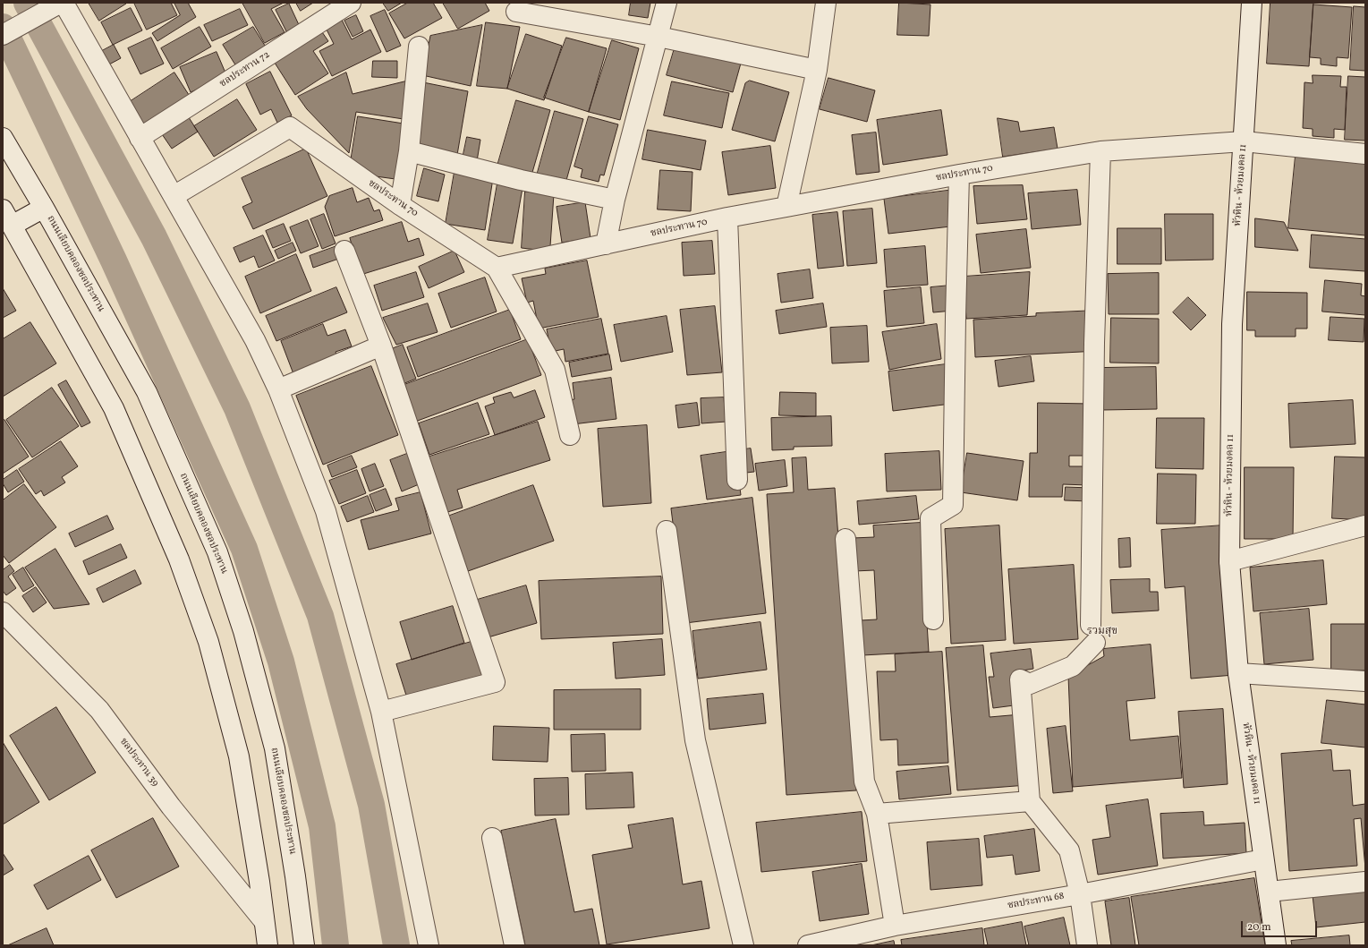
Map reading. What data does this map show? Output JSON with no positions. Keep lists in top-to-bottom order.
{
  "streets": {
    "street": [
      "ชลประทาน 72",
      "ชลประทาน 70",
      "หัวหิน - ห้วยมงคล 11",
      "ถนนเลียบคลองชลประทาน",
      "ชลประทาน 39",
      "ชลประทาน 68"
    ]
  },
  "crossings": [
    ["ชลประทาน 70", "หัวหิน - ห้วยมงคล 11"],
    ["หัวหิน - ห้วยมงคล 11", "ชลประทาน 68"]
  ],
  "districts": ["รวมสุข"],
  "scale_bar": "20 m"
}
